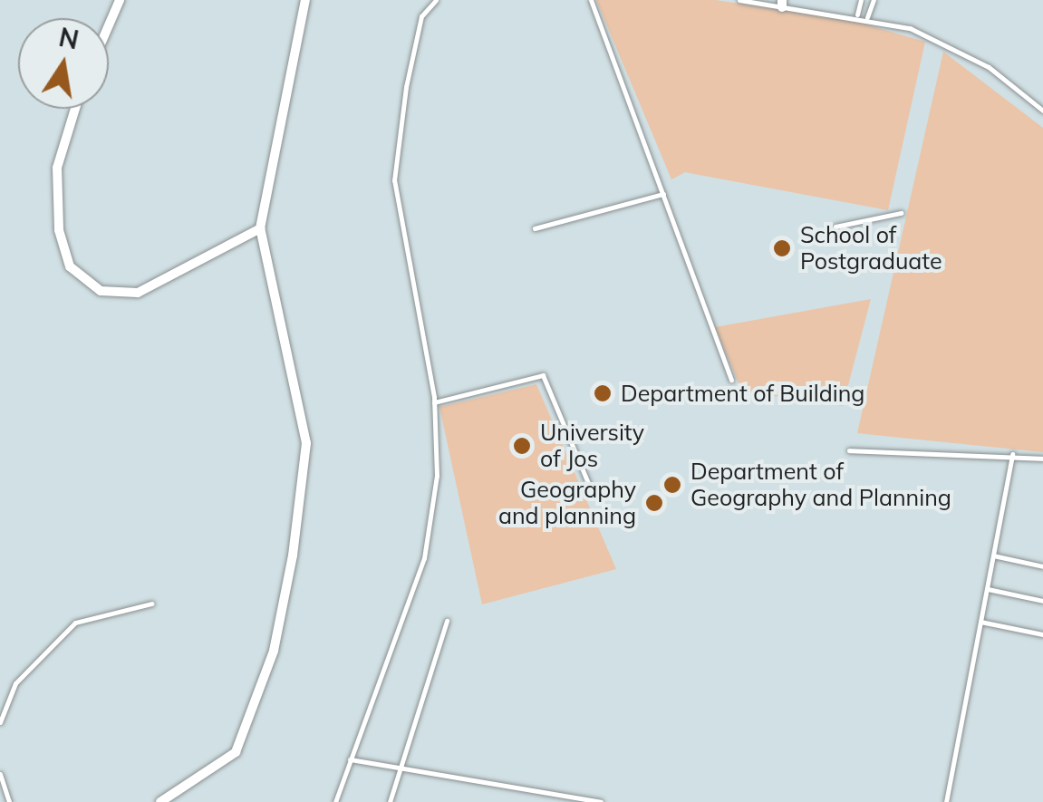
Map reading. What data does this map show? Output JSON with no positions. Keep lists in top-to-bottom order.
{
  "places": [
    "School of Postgraduate",
    "Department of Building",
    "University of Jos",
    "Department of Geography and Planning",
    "Geography and planning"
  ],
  "north": "top"
}
